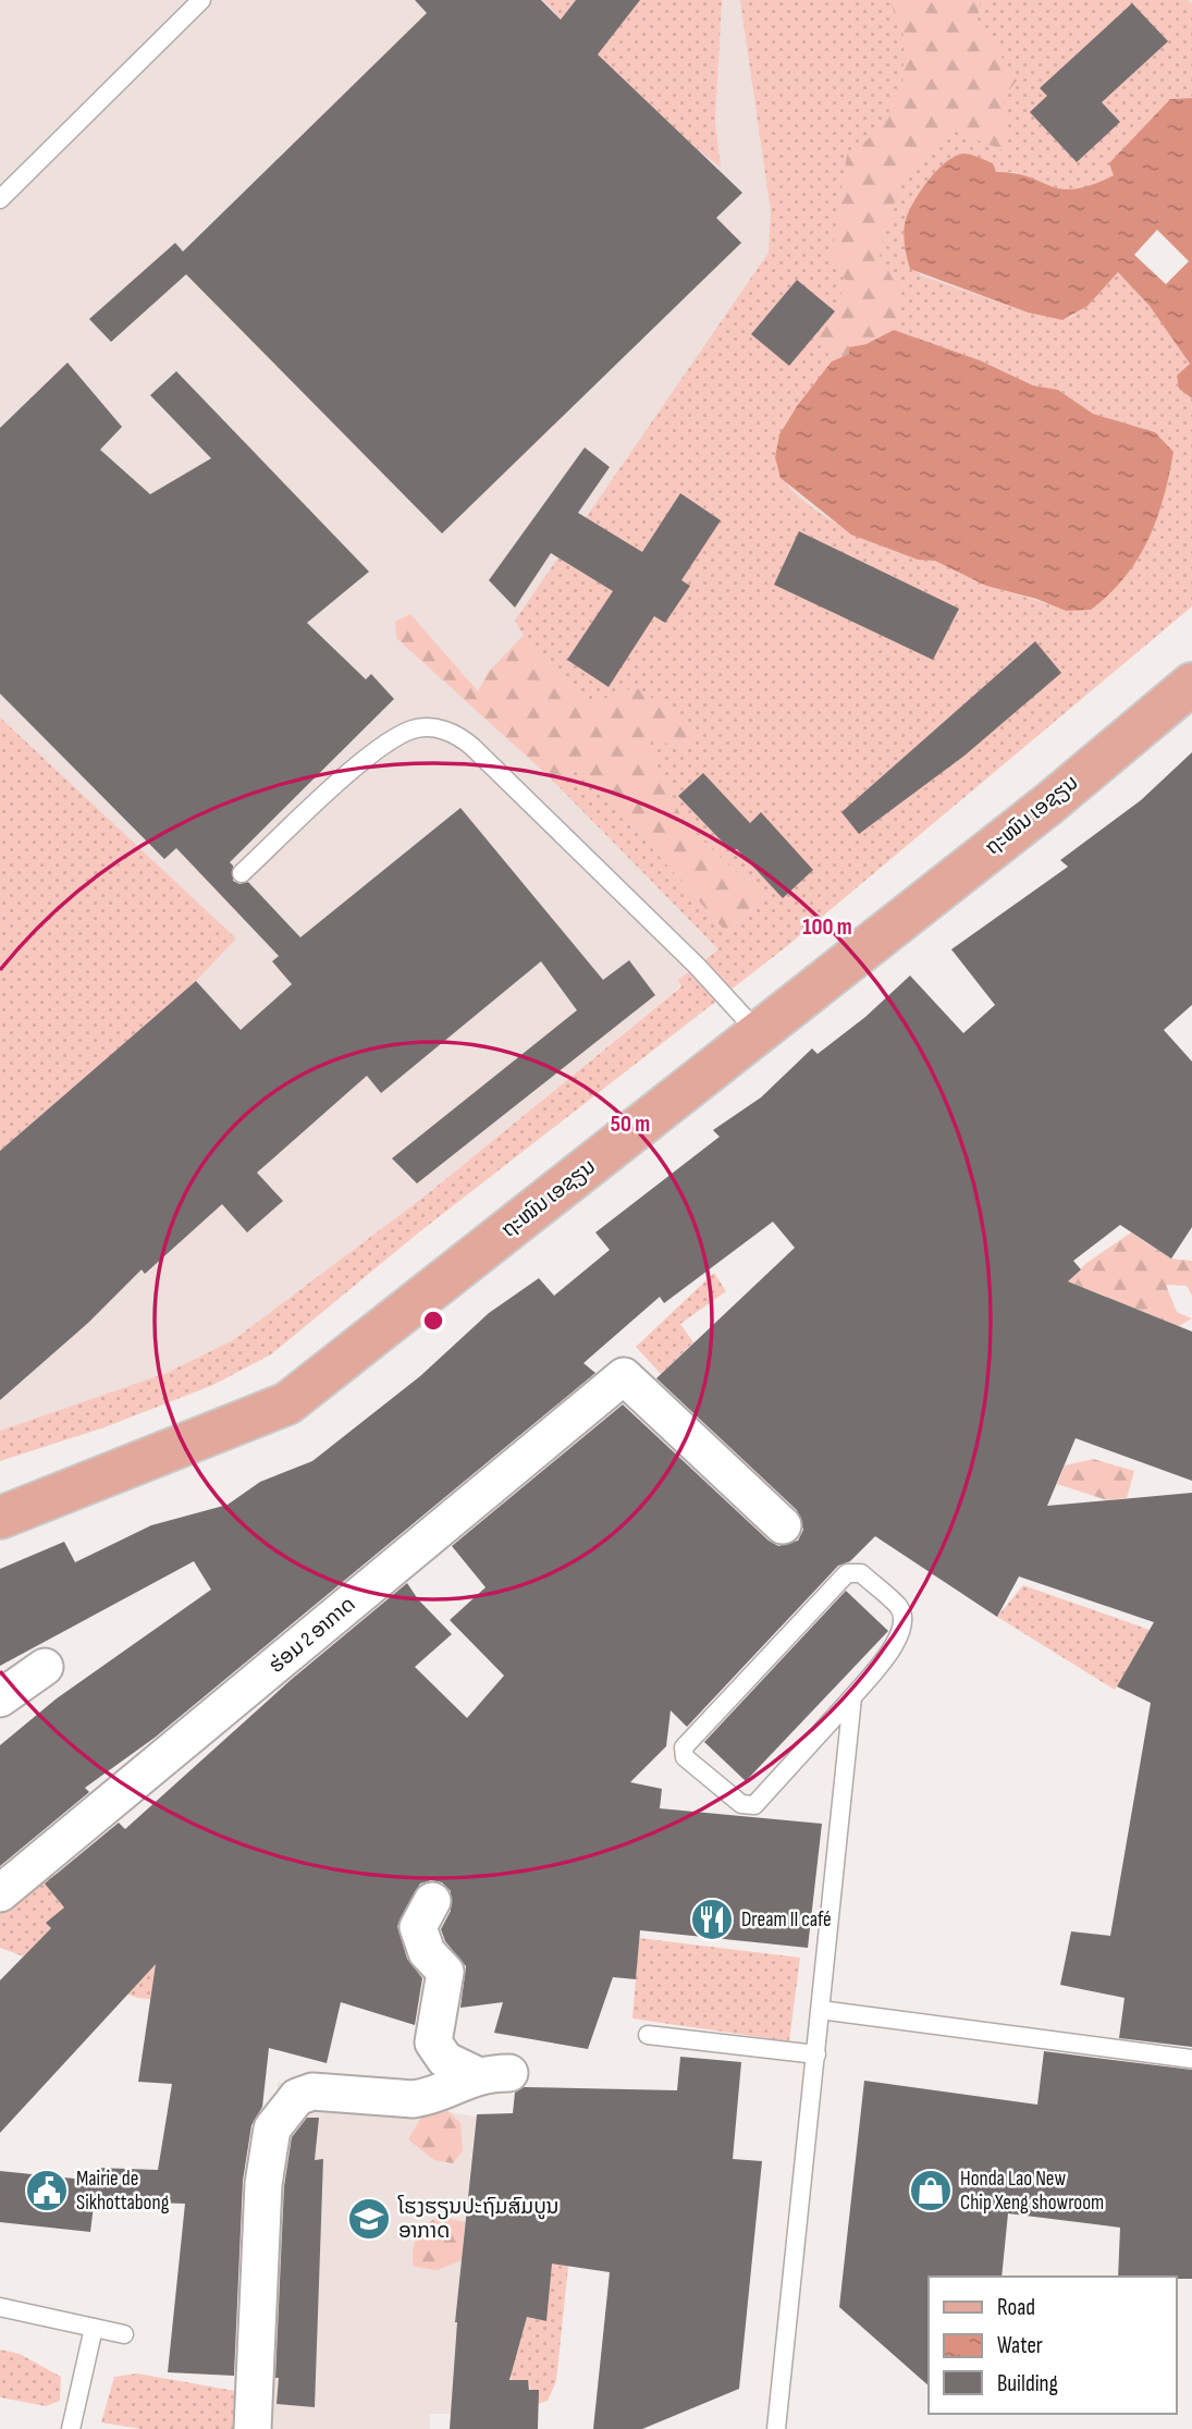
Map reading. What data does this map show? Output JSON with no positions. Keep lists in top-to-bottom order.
{
  "streets": {
    "main road": ["ຖະໜົນ ເອຊຽນ"],
    "street": ["ຮ່ອມ 2 ອາກາດ"]
  },
  "places": {
    "restaurant": ["Dream II café"],
    "public building": ["Mairie de Sikhottabong"],
    "shop": ["Honda Lao New Chip Xeng showroom"],
    "school or university": ["ໂຮງຮຽນປະຖົມສົມບູນ ອາກາດ"]
  },
  "legend": ["Road", "Water", "Building"],
  "rings": ["100 m", "50 m"]
}
